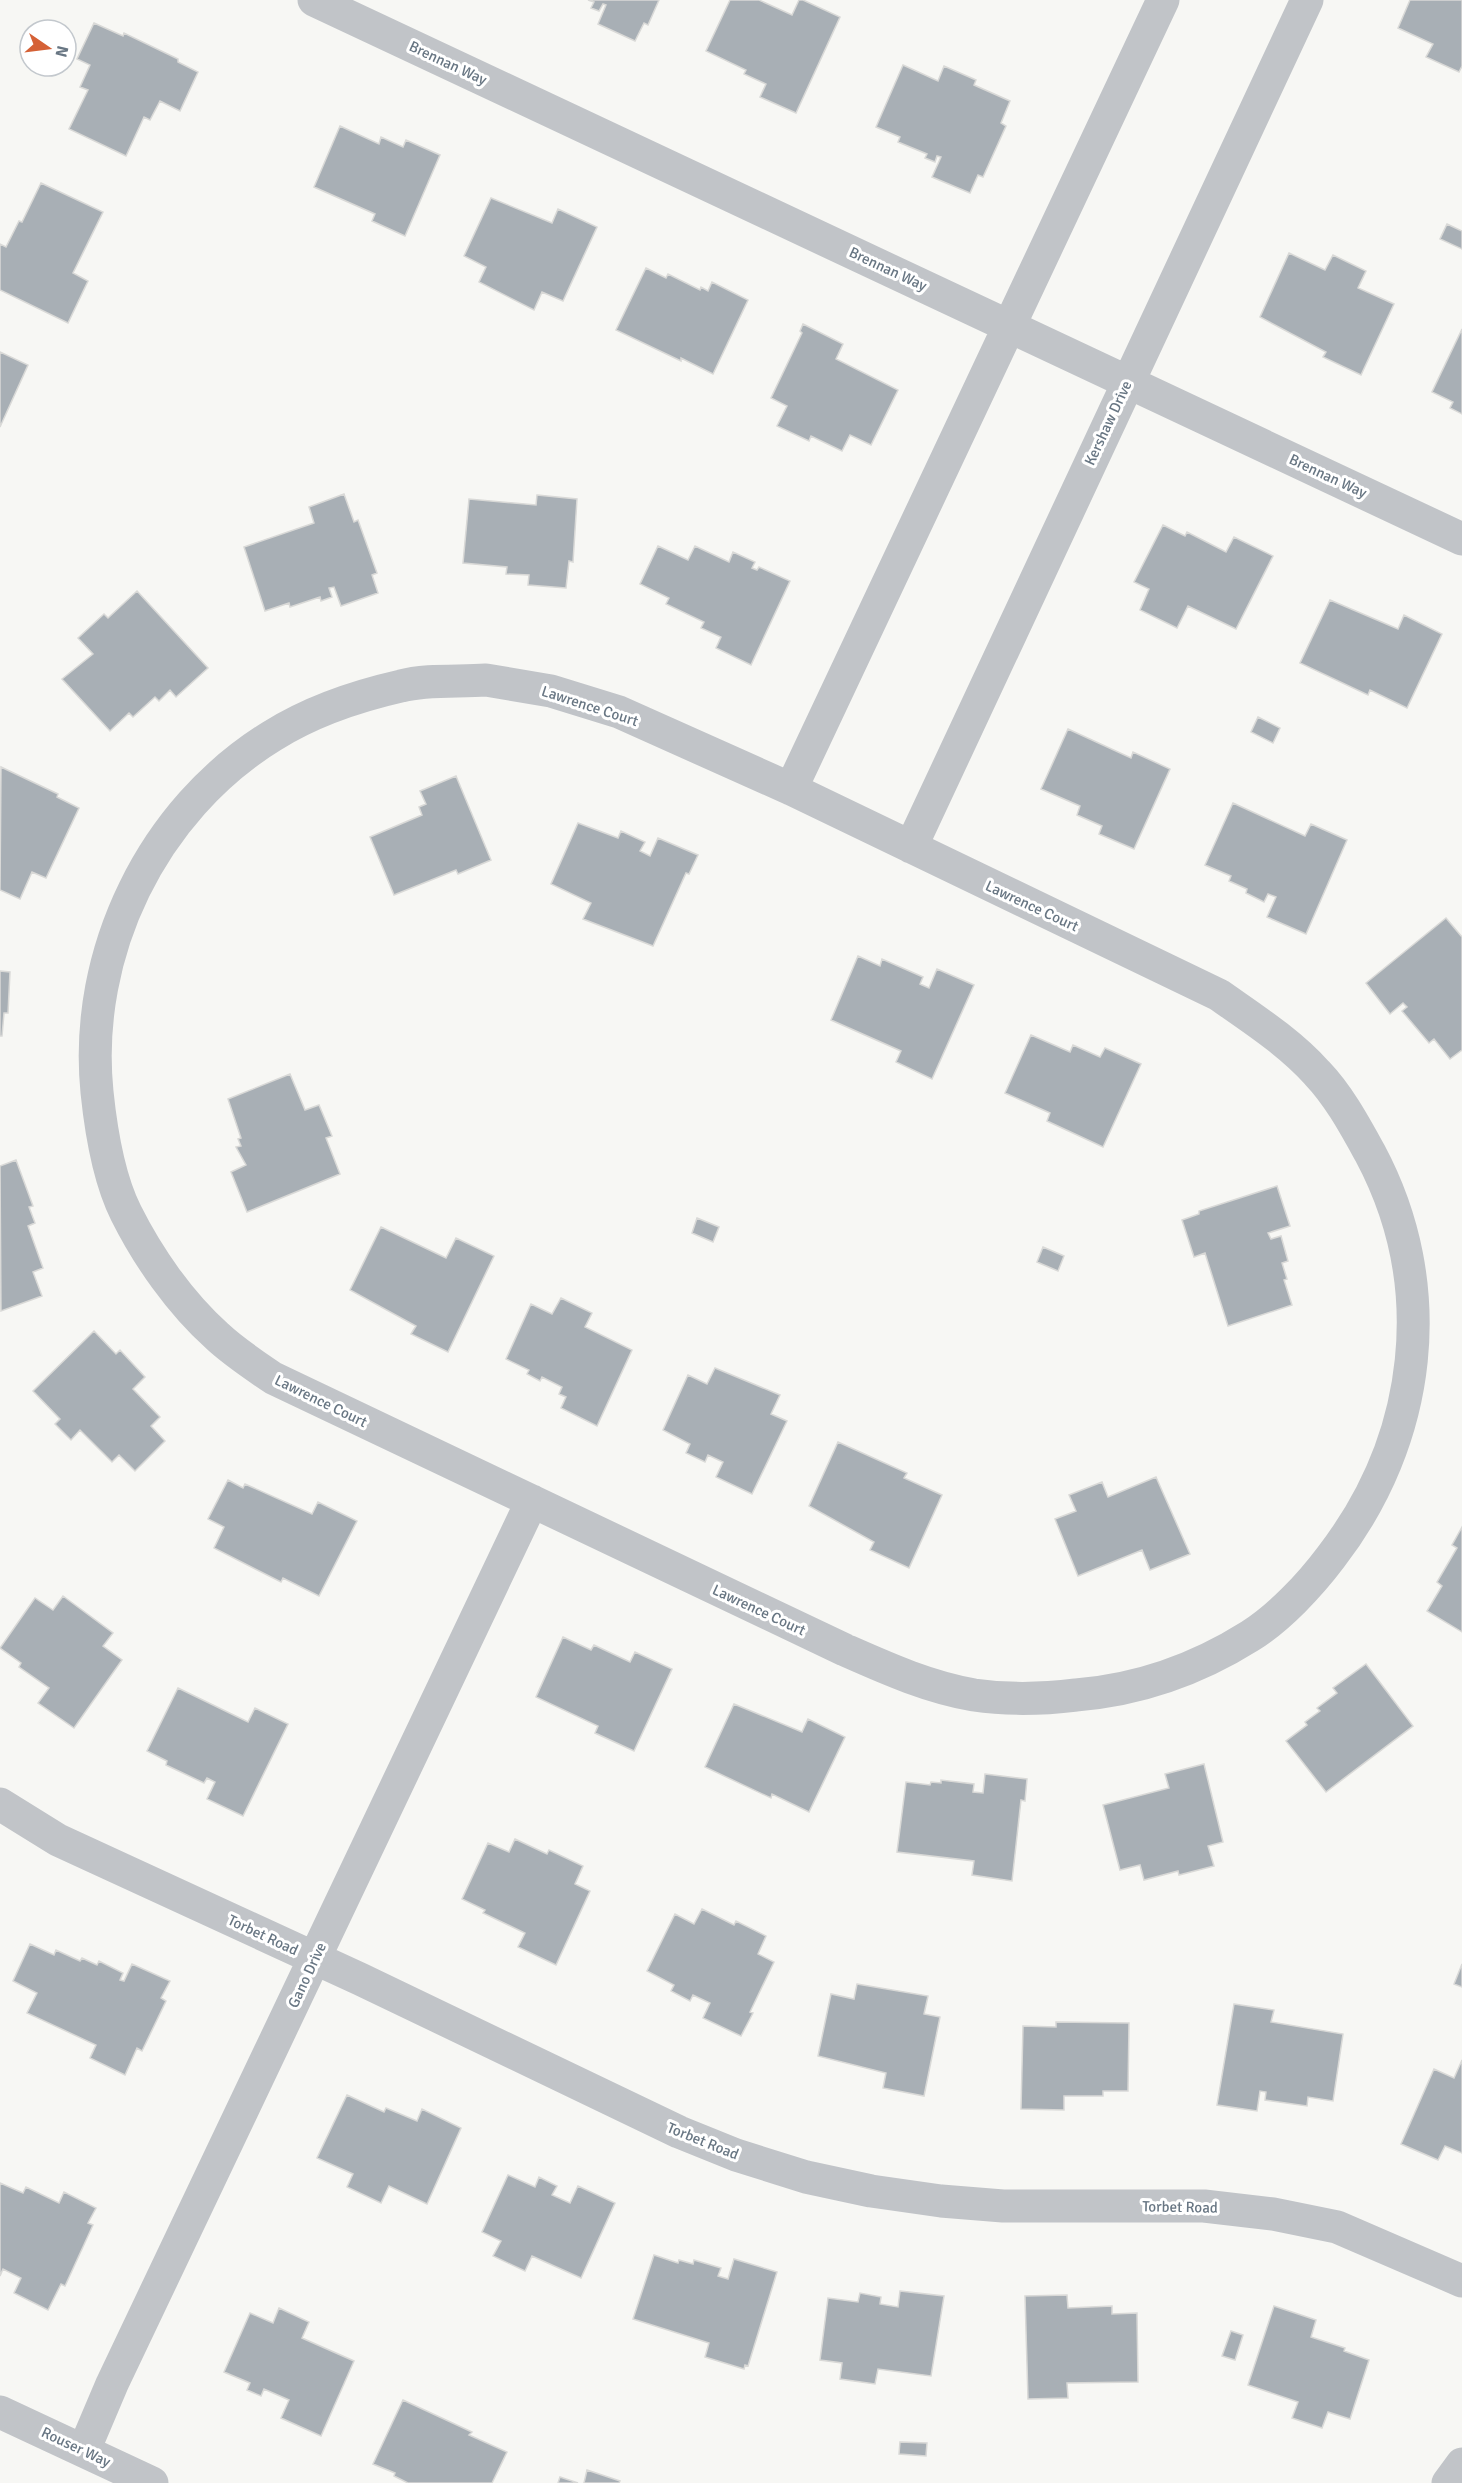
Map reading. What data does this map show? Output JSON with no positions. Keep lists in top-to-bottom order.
{
  "streets": {
    "street": [
      "Brennan Way",
      "Kershaw Drive",
      "Lawrence Court",
      "Torbet Road",
      "Gano Drive",
      "Rouser Way"
    ]
  },
  "crossings": [
    ["Brennan Way", "Kershaw Drive"],
    ["Kershaw Drive", "Lawrence Court"],
    ["Lawrence Court", "Gano Drive"],
    ["Torbet Road", "Gano Drive"],
    ["Gano Drive", "Rouser Way"]
  ],
  "north": "right"
}
